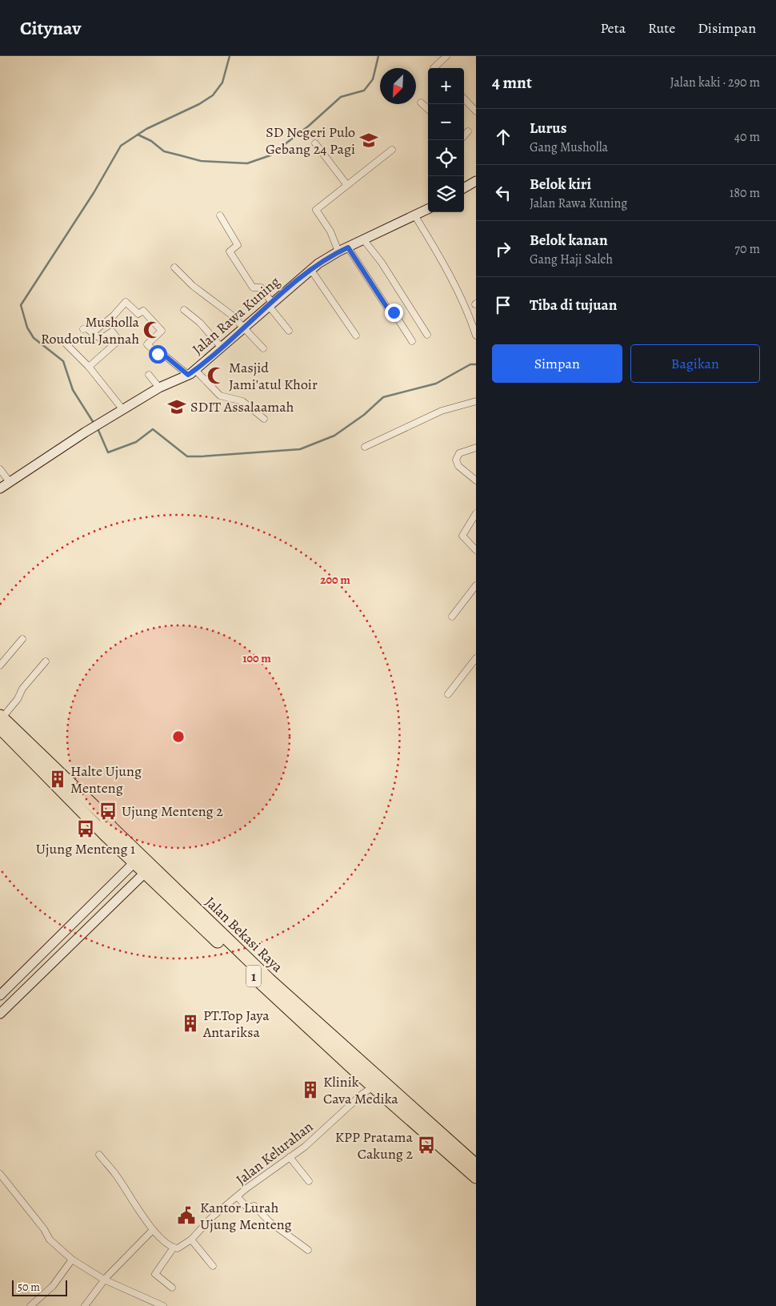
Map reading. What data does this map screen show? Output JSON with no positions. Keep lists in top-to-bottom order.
{
  "streets": {
    "highway": ["Jalan Bekasi Raya", "1"],
    "street": ["Jalan Rawa Kuning", "Jalan Kelurahan"]
  },
  "crossings": [
    ["Jalan Bekasi Raya", "Jalan Kelurahan"]
  ],
  "places": {
    "school or university": ["SD Negeri Pulo Gebang 24 Pagi", "SDIT Assalaamah"],
    "mosque": ["Musholla Roudotul Jannah", "Masjid Jami'atul Khoir"],
    "building": ["Halte Ujung Menteng", "PT.Top Jaya Antariksa", "Klinik Cava Medika"],
    "bus stop": ["Ujung Menteng 2", "Ujung Menteng 1", "KPP Pratama Cakung 2"],
    "public building": ["Kantor Lurah Ujung Menteng"]
  },
  "scale_bar": "50 m",
  "north": "bottom left",
  "page": {
    "header": "Citynav",
    "nav": ["Peta", "Rute", "Disimpan"],
    "heading": ["4 mnt", "Jalan kaki · 290 m"],
    "map_buttons": ["+", "−"],
    "list": [
      ["Lurus", "Gang Musholla", "40 m"],
      ["Belok kiri", "Jalan Rawa Kuning", "180 m"],
      ["Belok kanan", "Gang Haji Saleh", "70 m"],
      "Tiba di tujuan"
    ],
    "buttons": ["Simpan", "Bagikan"],
    "scale": "50 m"
  },
  "rings": ["200 m", "100 m"]
}
